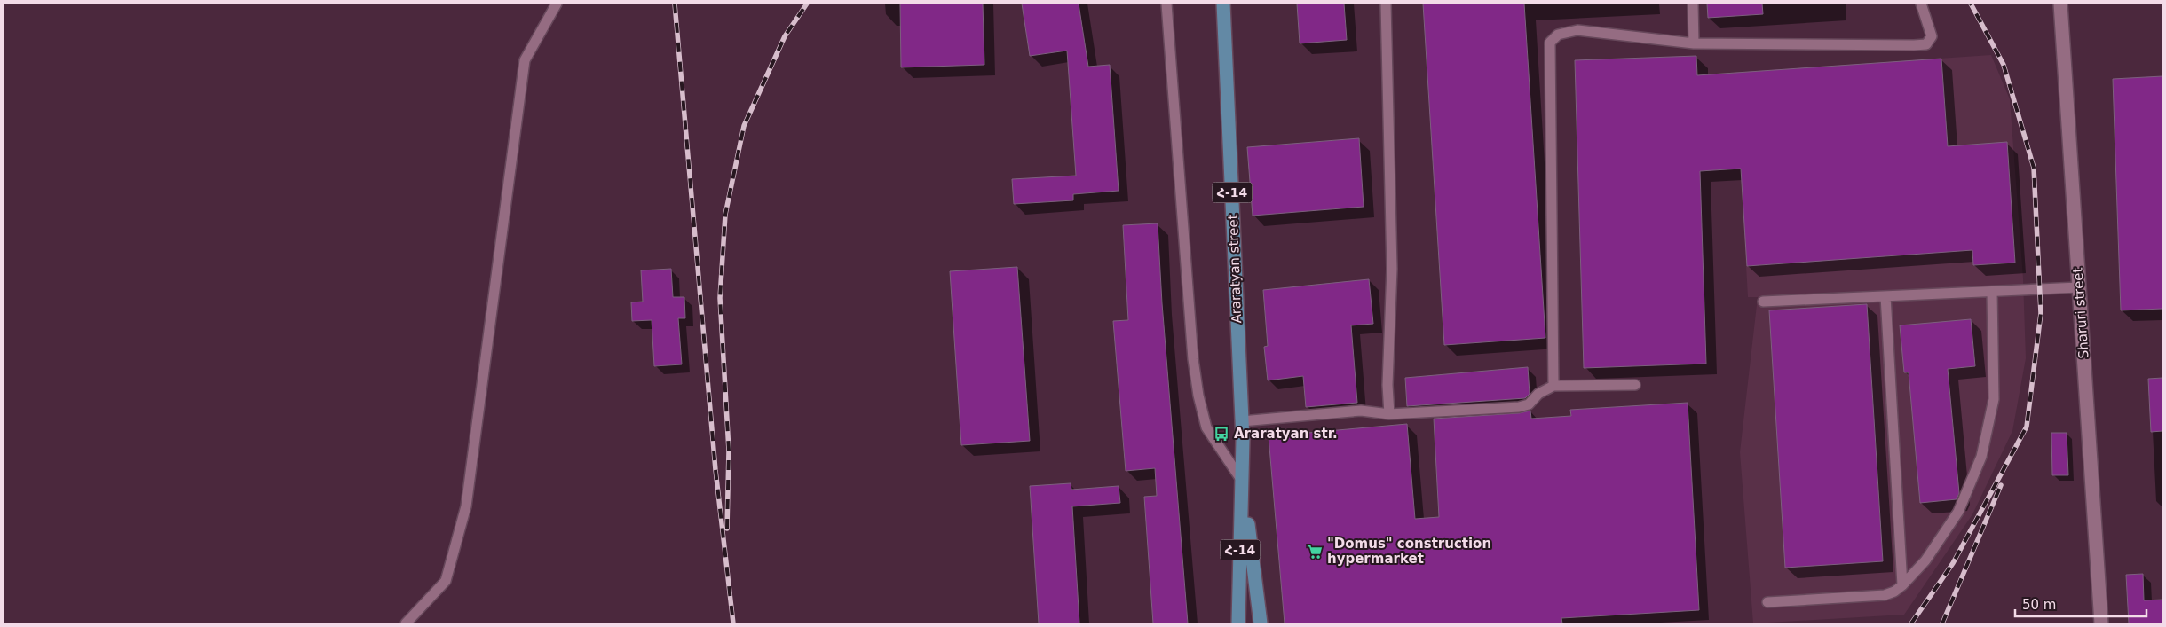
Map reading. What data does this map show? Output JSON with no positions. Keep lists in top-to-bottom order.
{
  "streets": {
    "main road": ["Հ-14", "Araratyan street"],
    "street": ["Sharuri street"]
  },
  "places": {
    "bus stop": ["Araratyan str."],
    "supermarket": ["\"Domus\" construction hypermarket"]
  },
  "scale_bar": "50 m"
}
